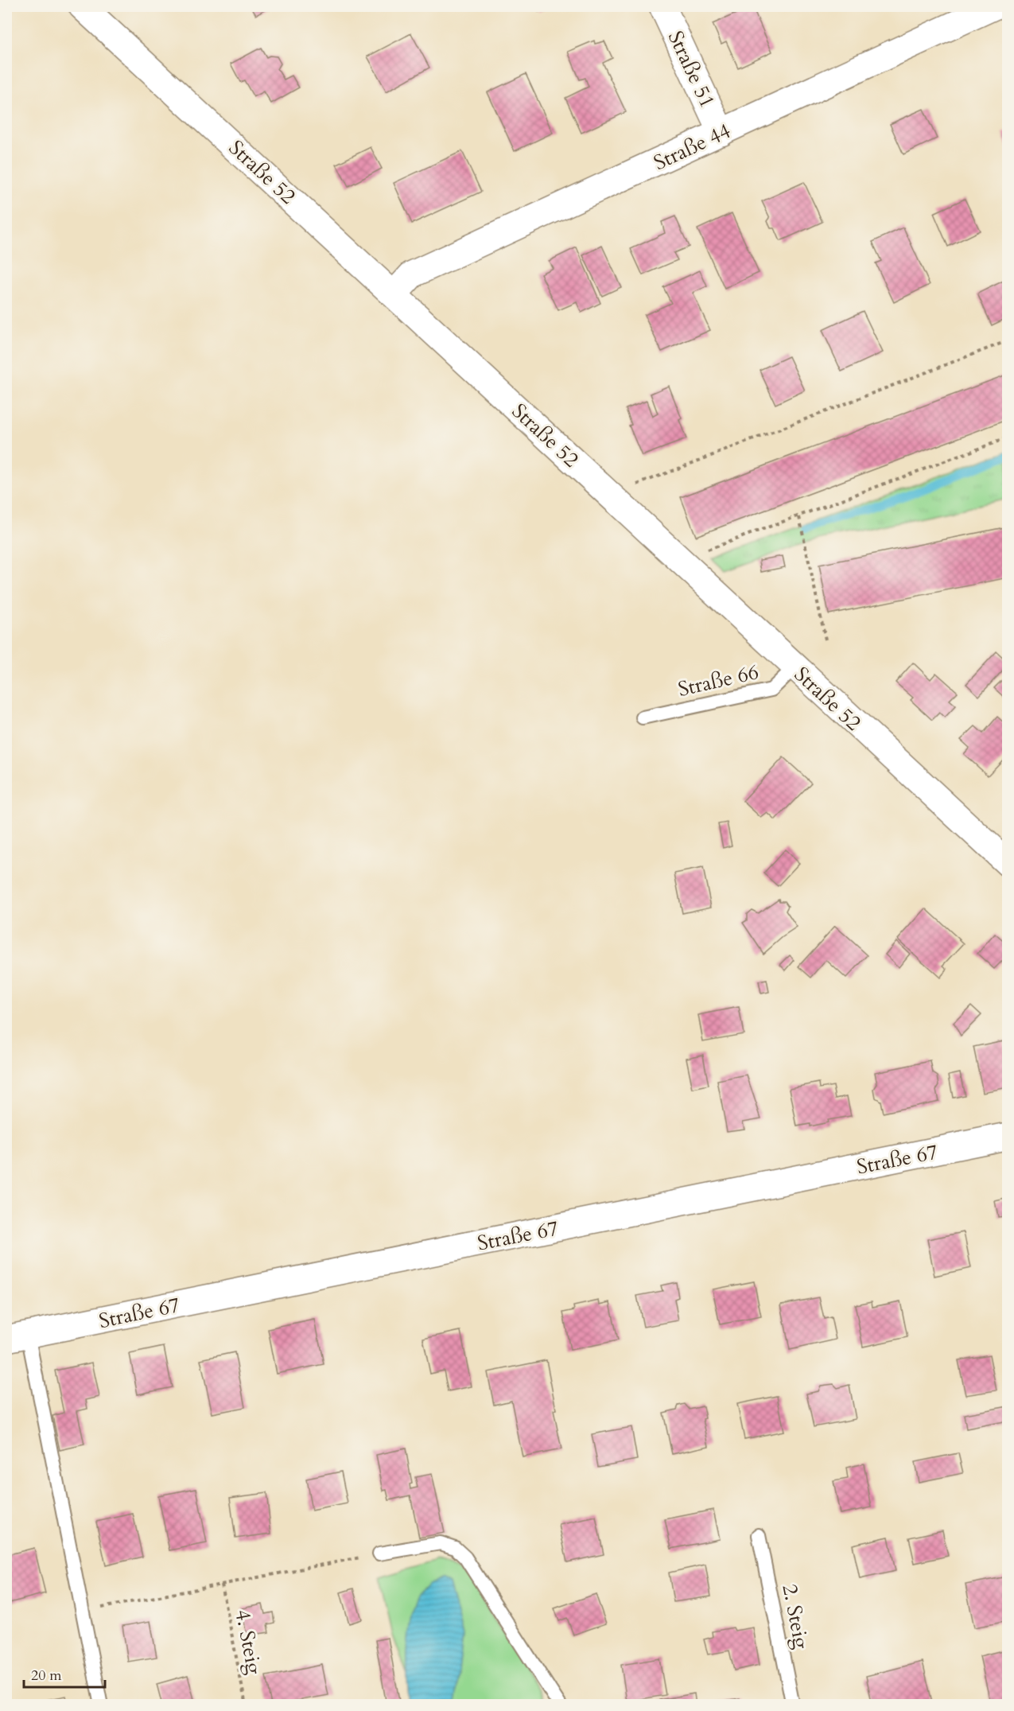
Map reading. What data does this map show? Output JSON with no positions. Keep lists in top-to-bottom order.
{
  "streets": {
    "street": [
      "Straße 51",
      "Straße 44",
      "Straße 52",
      "Straße 67"
    ],
    "lane": ["Straße 66", "2. Steig"],
    "path": ["4. Steig"]
  },
  "crossings": [
    ["Straße 51", "Straße 44"],
    ["Straße 44", "Straße 52"],
    ["Straße 52", "Straße 66"]
  ],
  "scale_bar": "20 m"
}
